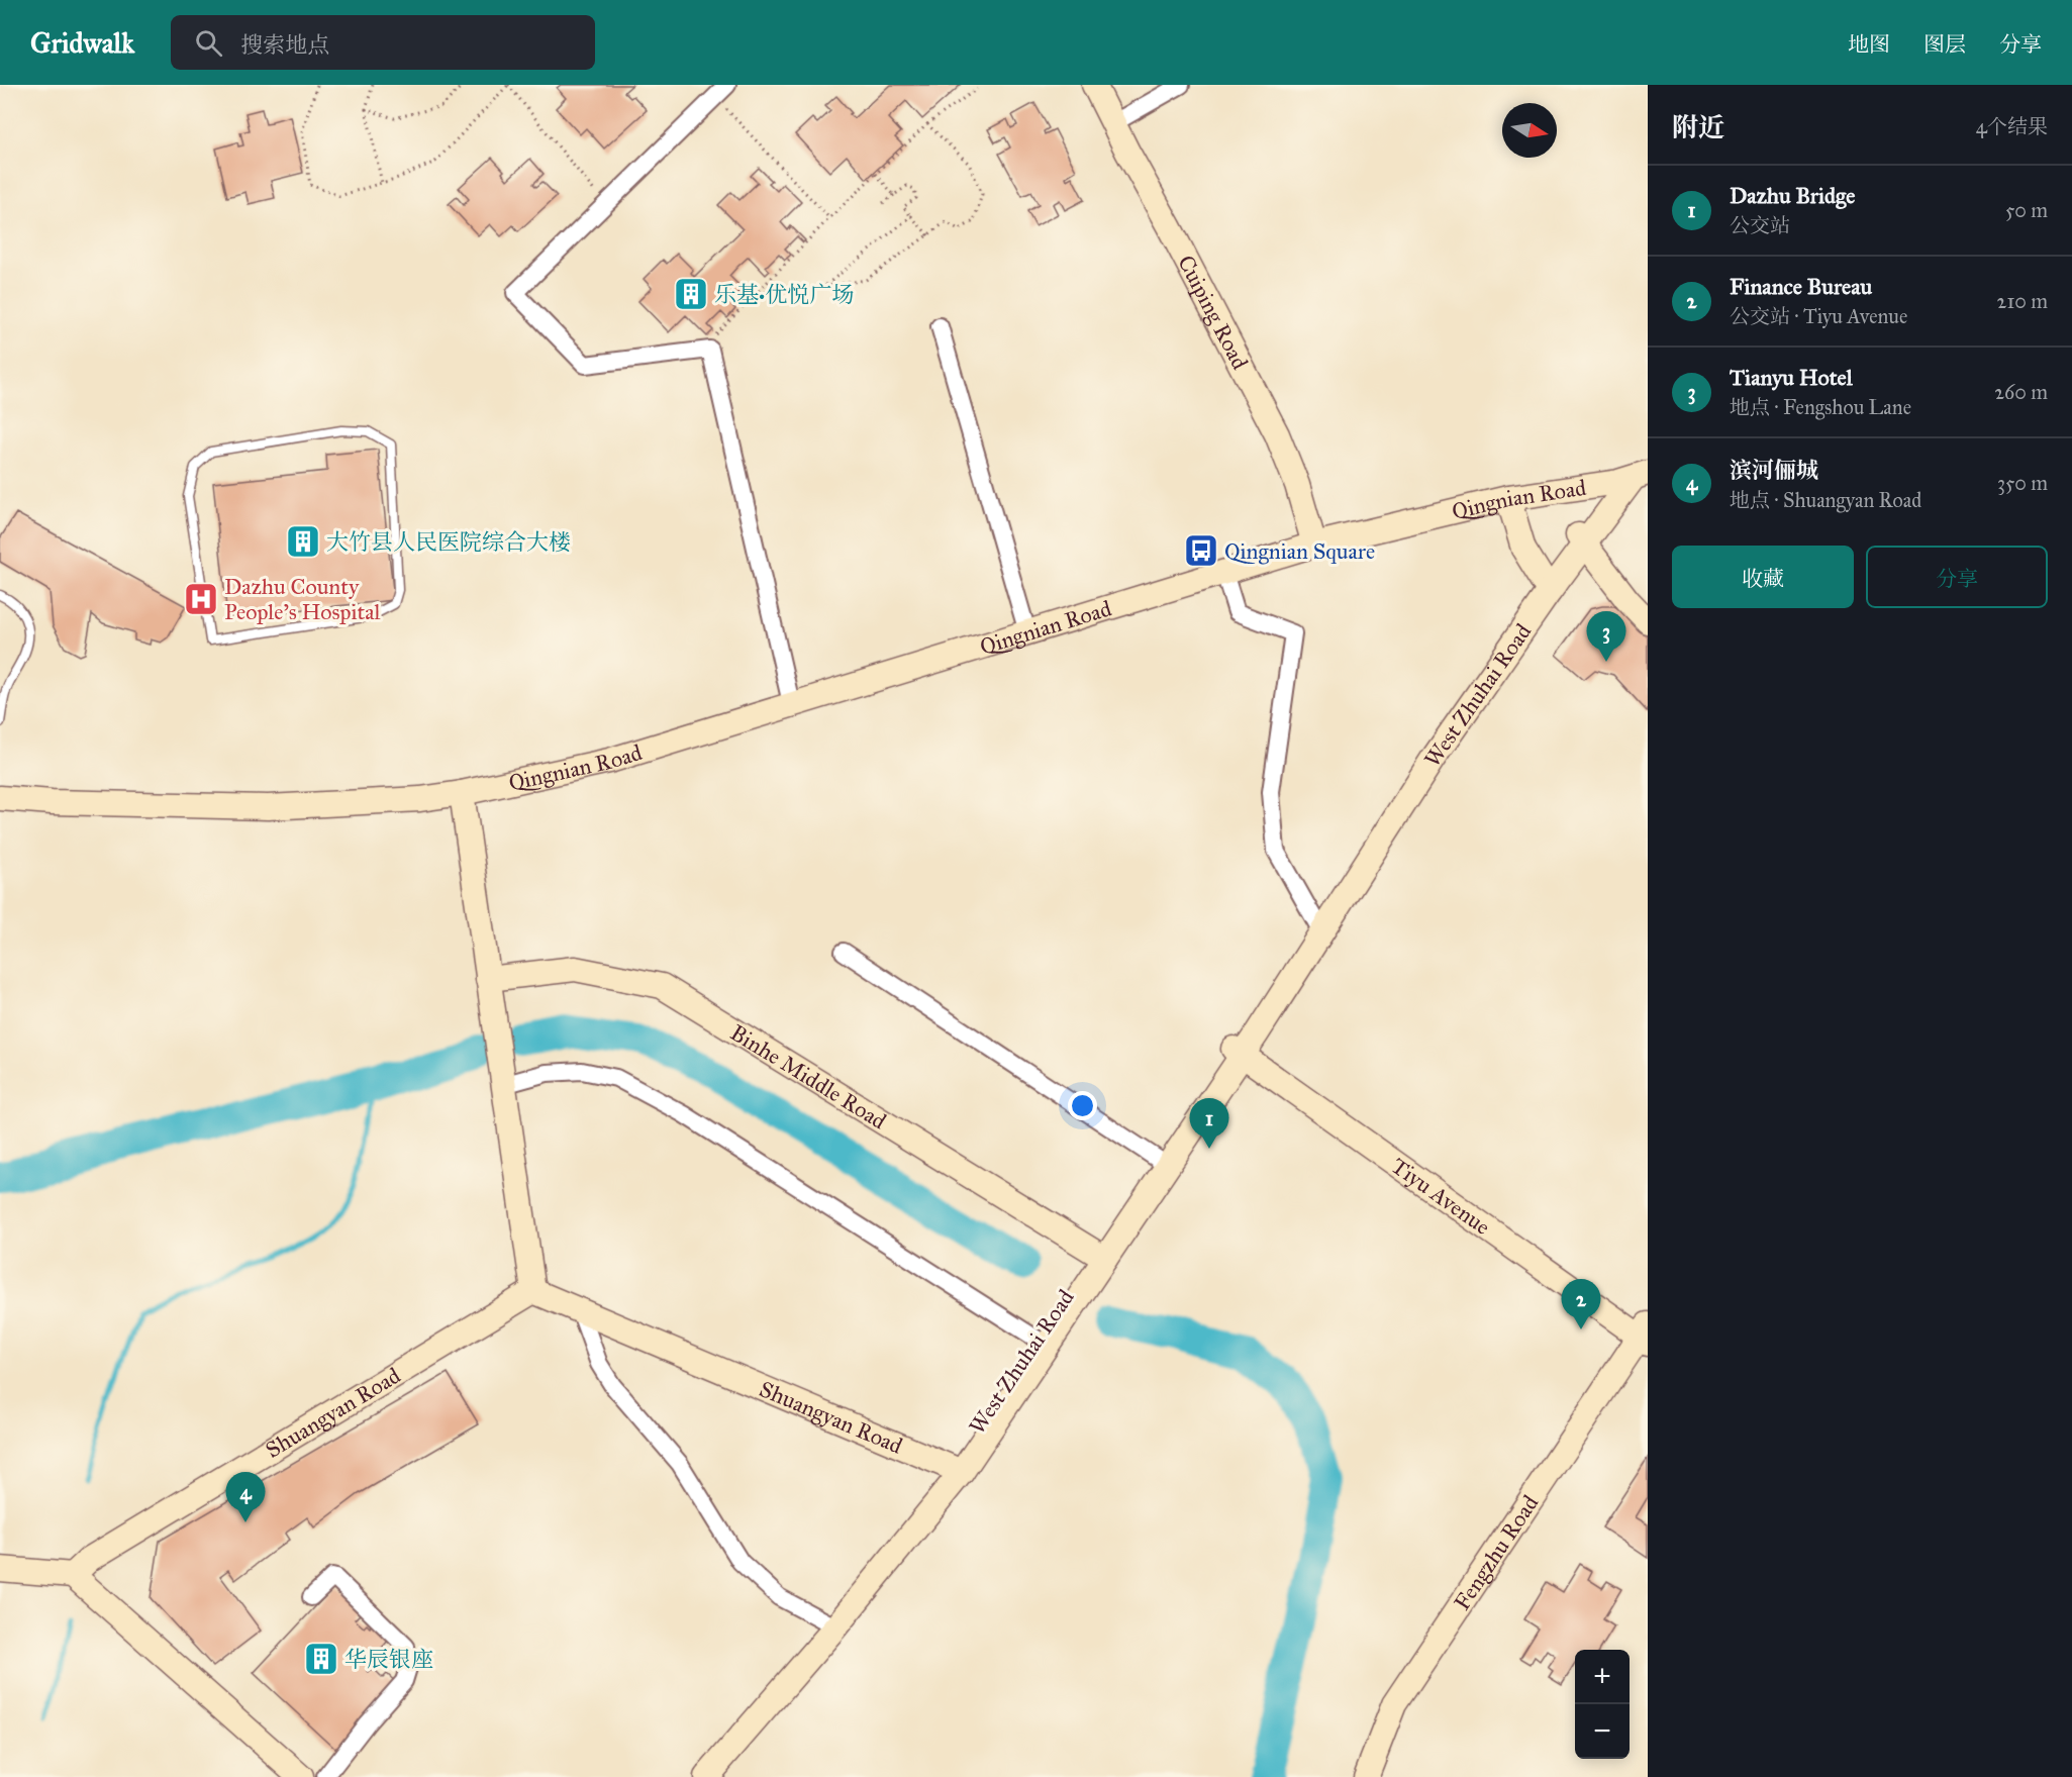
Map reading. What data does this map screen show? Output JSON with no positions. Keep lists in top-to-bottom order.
{
  "streets": {
    "street": [
      "Cuiping Road",
      "Qingnian Road",
      "West Zhuhai Road",
      "Binhe Middle Road",
      "Tiyu Avenue",
      "Shuangyan Road",
      "Fengzhu Road"
    ]
  },
  "crossings": [
    ["Cuiping Road", "Qingnian Road"],
    ["Qingnian Road", "West Zhuhai Road"],
    ["West Zhuhai Road", "Binhe Middle Road"],
    ["West Zhuhai Road", "Tiyu Avenue"],
    ["West Zhuhai Road", "Shuangyan Road"],
    ["Tiyu Avenue", "Fengzhu Road"]
  ],
  "places": {
    "building": ["乐基•优悦广场", "大竹县人民医院综合大楼", "华辰银座"],
    "bus stop": ["Qingnian Square"],
    "hospital": ["Dazhu County People's Hospital"]
  },
  "north": "right",
  "page": {
    "header": "Gridwalk",
    "search": "搜索地点",
    "nav": ["地图", "图层", "分享"],
    "heading": ["附近", "4个结果"],
    "list": [
      {
        "mark": "1",
        "name": "Dazhu Bridge",
        "note": "公交站",
        "value": "50 m"
      },
      {
        "mark": "2",
        "name": "Finance Bureau",
        "note": "公交站 · Tiyu Avenue",
        "value": "210 m"
      },
      {
        "mark": "3",
        "name": "Tianyu Hotel",
        "note": "地点 · Fengshou Lane",
        "value": "260 m"
      },
      {
        "mark": "4",
        "name": "滨河俪城",
        "note": "地点 · Shuangyan Road",
        "value": "350 m"
      }
    ],
    "buttons": ["收藏", "分享"],
    "pins": [
      "3",
      "1",
      "2",
      "4"
    ],
    "map_buttons": ["+", "−"]
  }
}
